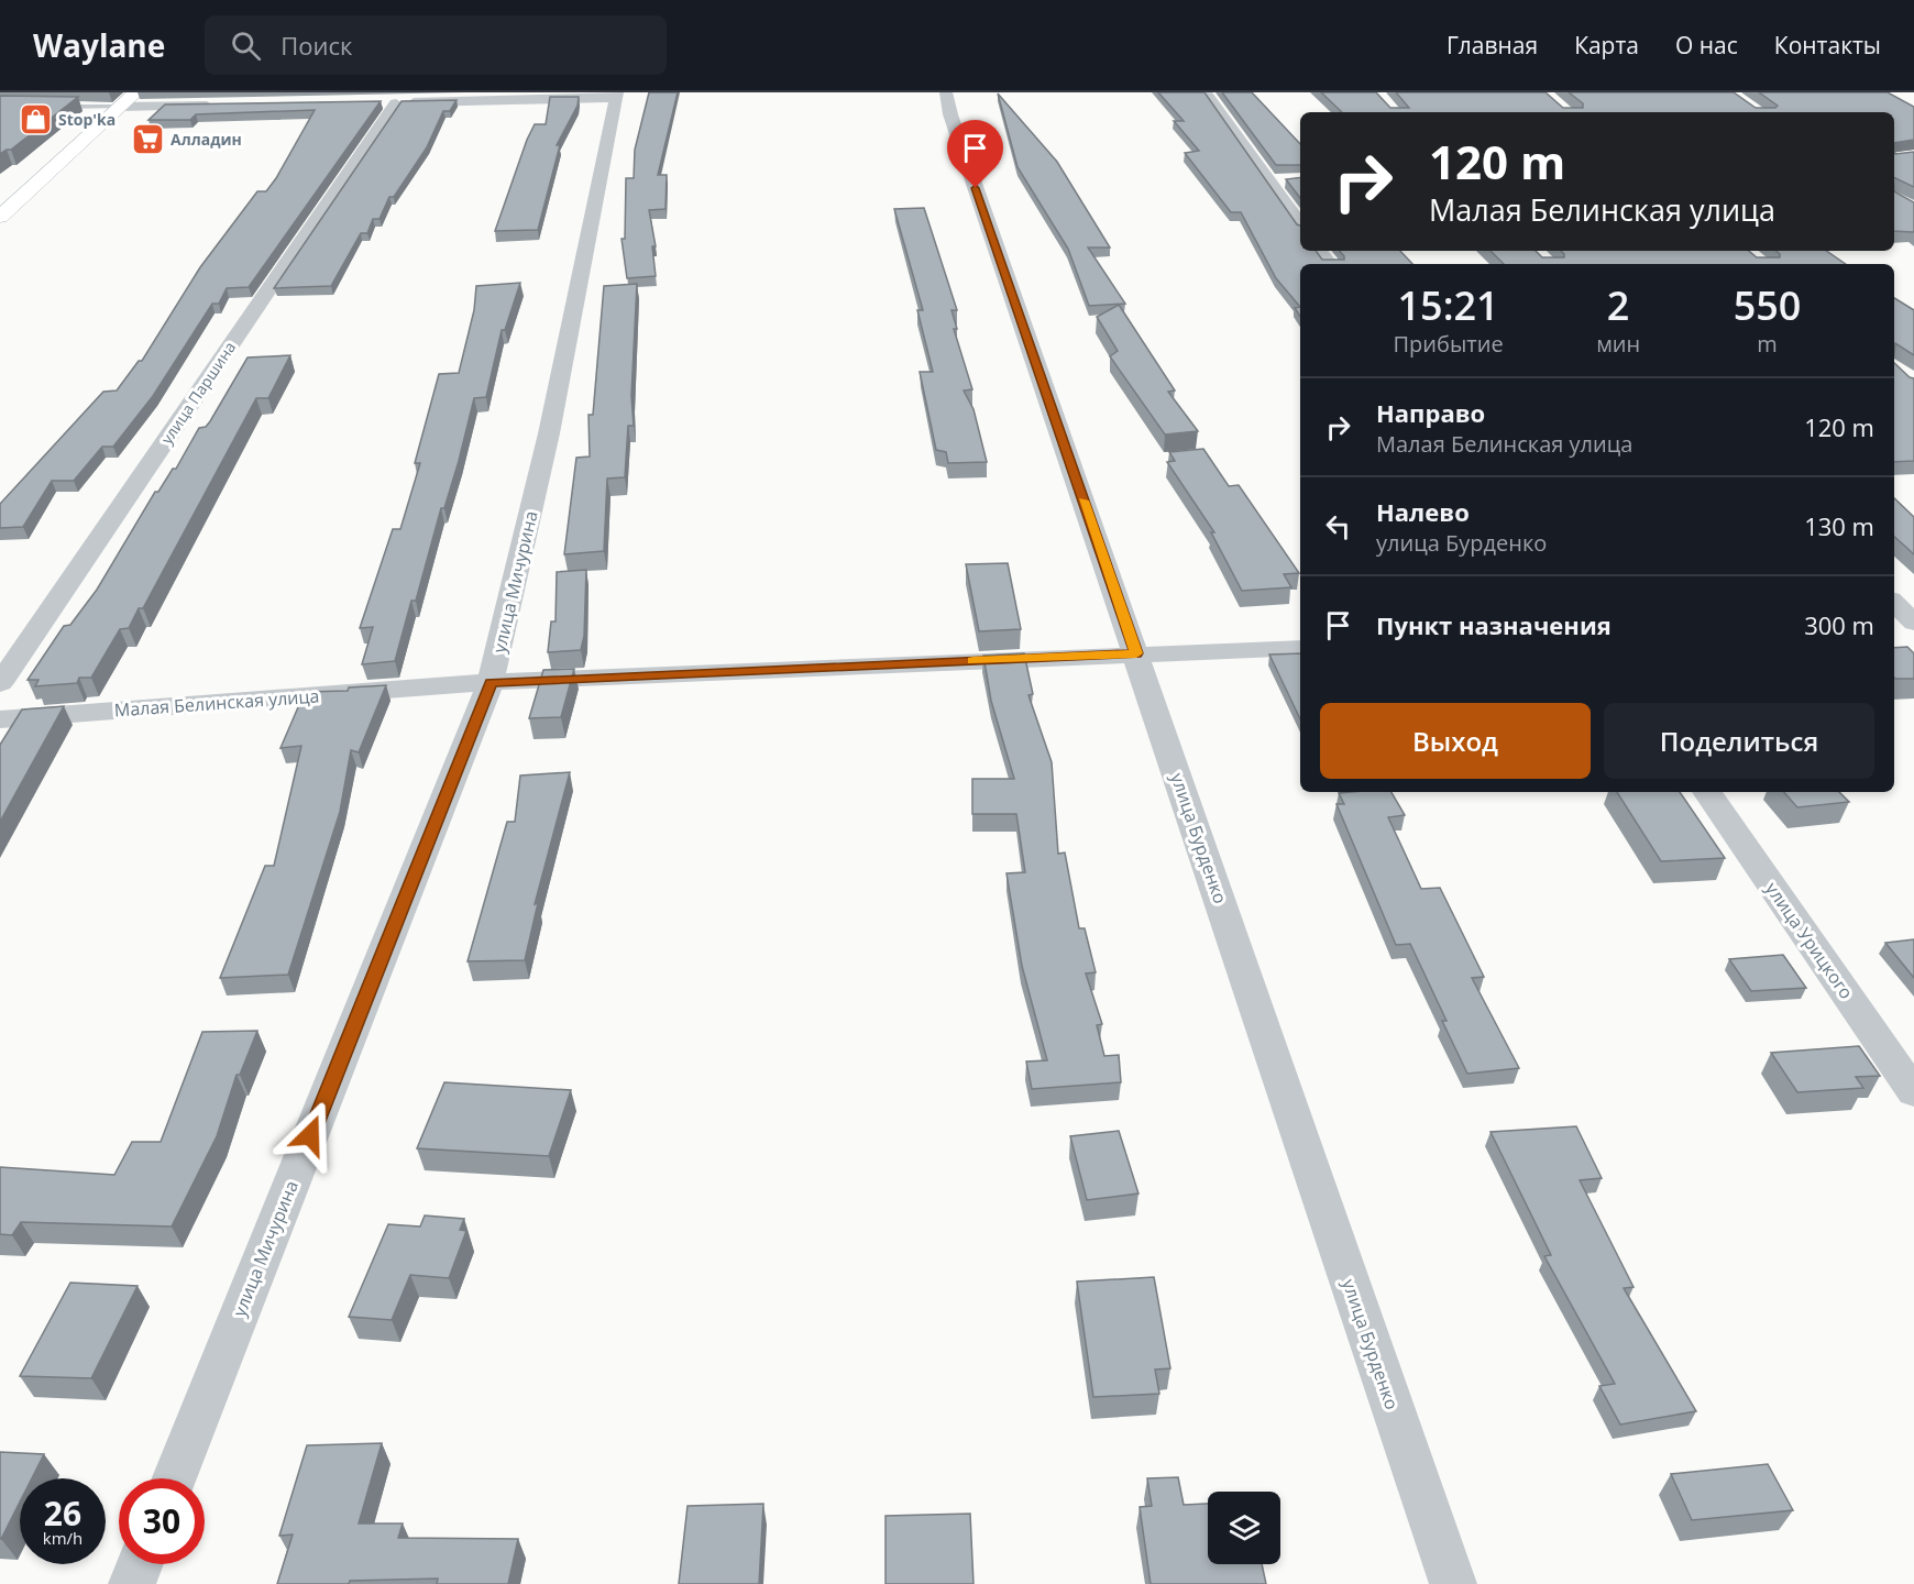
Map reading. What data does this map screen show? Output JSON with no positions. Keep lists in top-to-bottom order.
{
  "streets": {
    "street": [
      "улица Паршина",
      "улица Мичурина",
      "Малая Белинская улица",
      "улица Бурденко",
      "улица Урицкого"
    ]
  },
  "crossings": [
    ["улица Паршина", "улица Мичурина"],
    ["улица Мичурина", "Малая Белинская улица"],
    ["Малая Белинская улица", "улица Бурденко"]
  ],
  "places": {
    "shop": ["Stop'ka"],
    "supermarket": ["Алладин"]
  },
  "page": {
    "header": "Waylane",
    "search": "Поиск",
    "nav": [
      "Главная",
      "Карта",
      "О нас",
      "Контакты"
    ],
    "turn": ["120 m", "Малая Белинская улица"],
    "eta": [
      "15:21",
      "Прибытие",
      "2",
      "мин",
      "550",
      "m"
    ],
    "list": [
      {
        "name": "Направо",
        "note": "Малая Белинская улица",
        "value": "120 m"
      },
      {
        "name": "Налево",
        "note": "улица Бурденко",
        "value": "130 m"
      },
      {
        "name": "Пункт назначения",
        "value": "300 m"
      }
    ],
    "buttons": ["Выход", "Поделиться"],
    "speed": "26 km/h",
    "limit": "30"
  }
}
